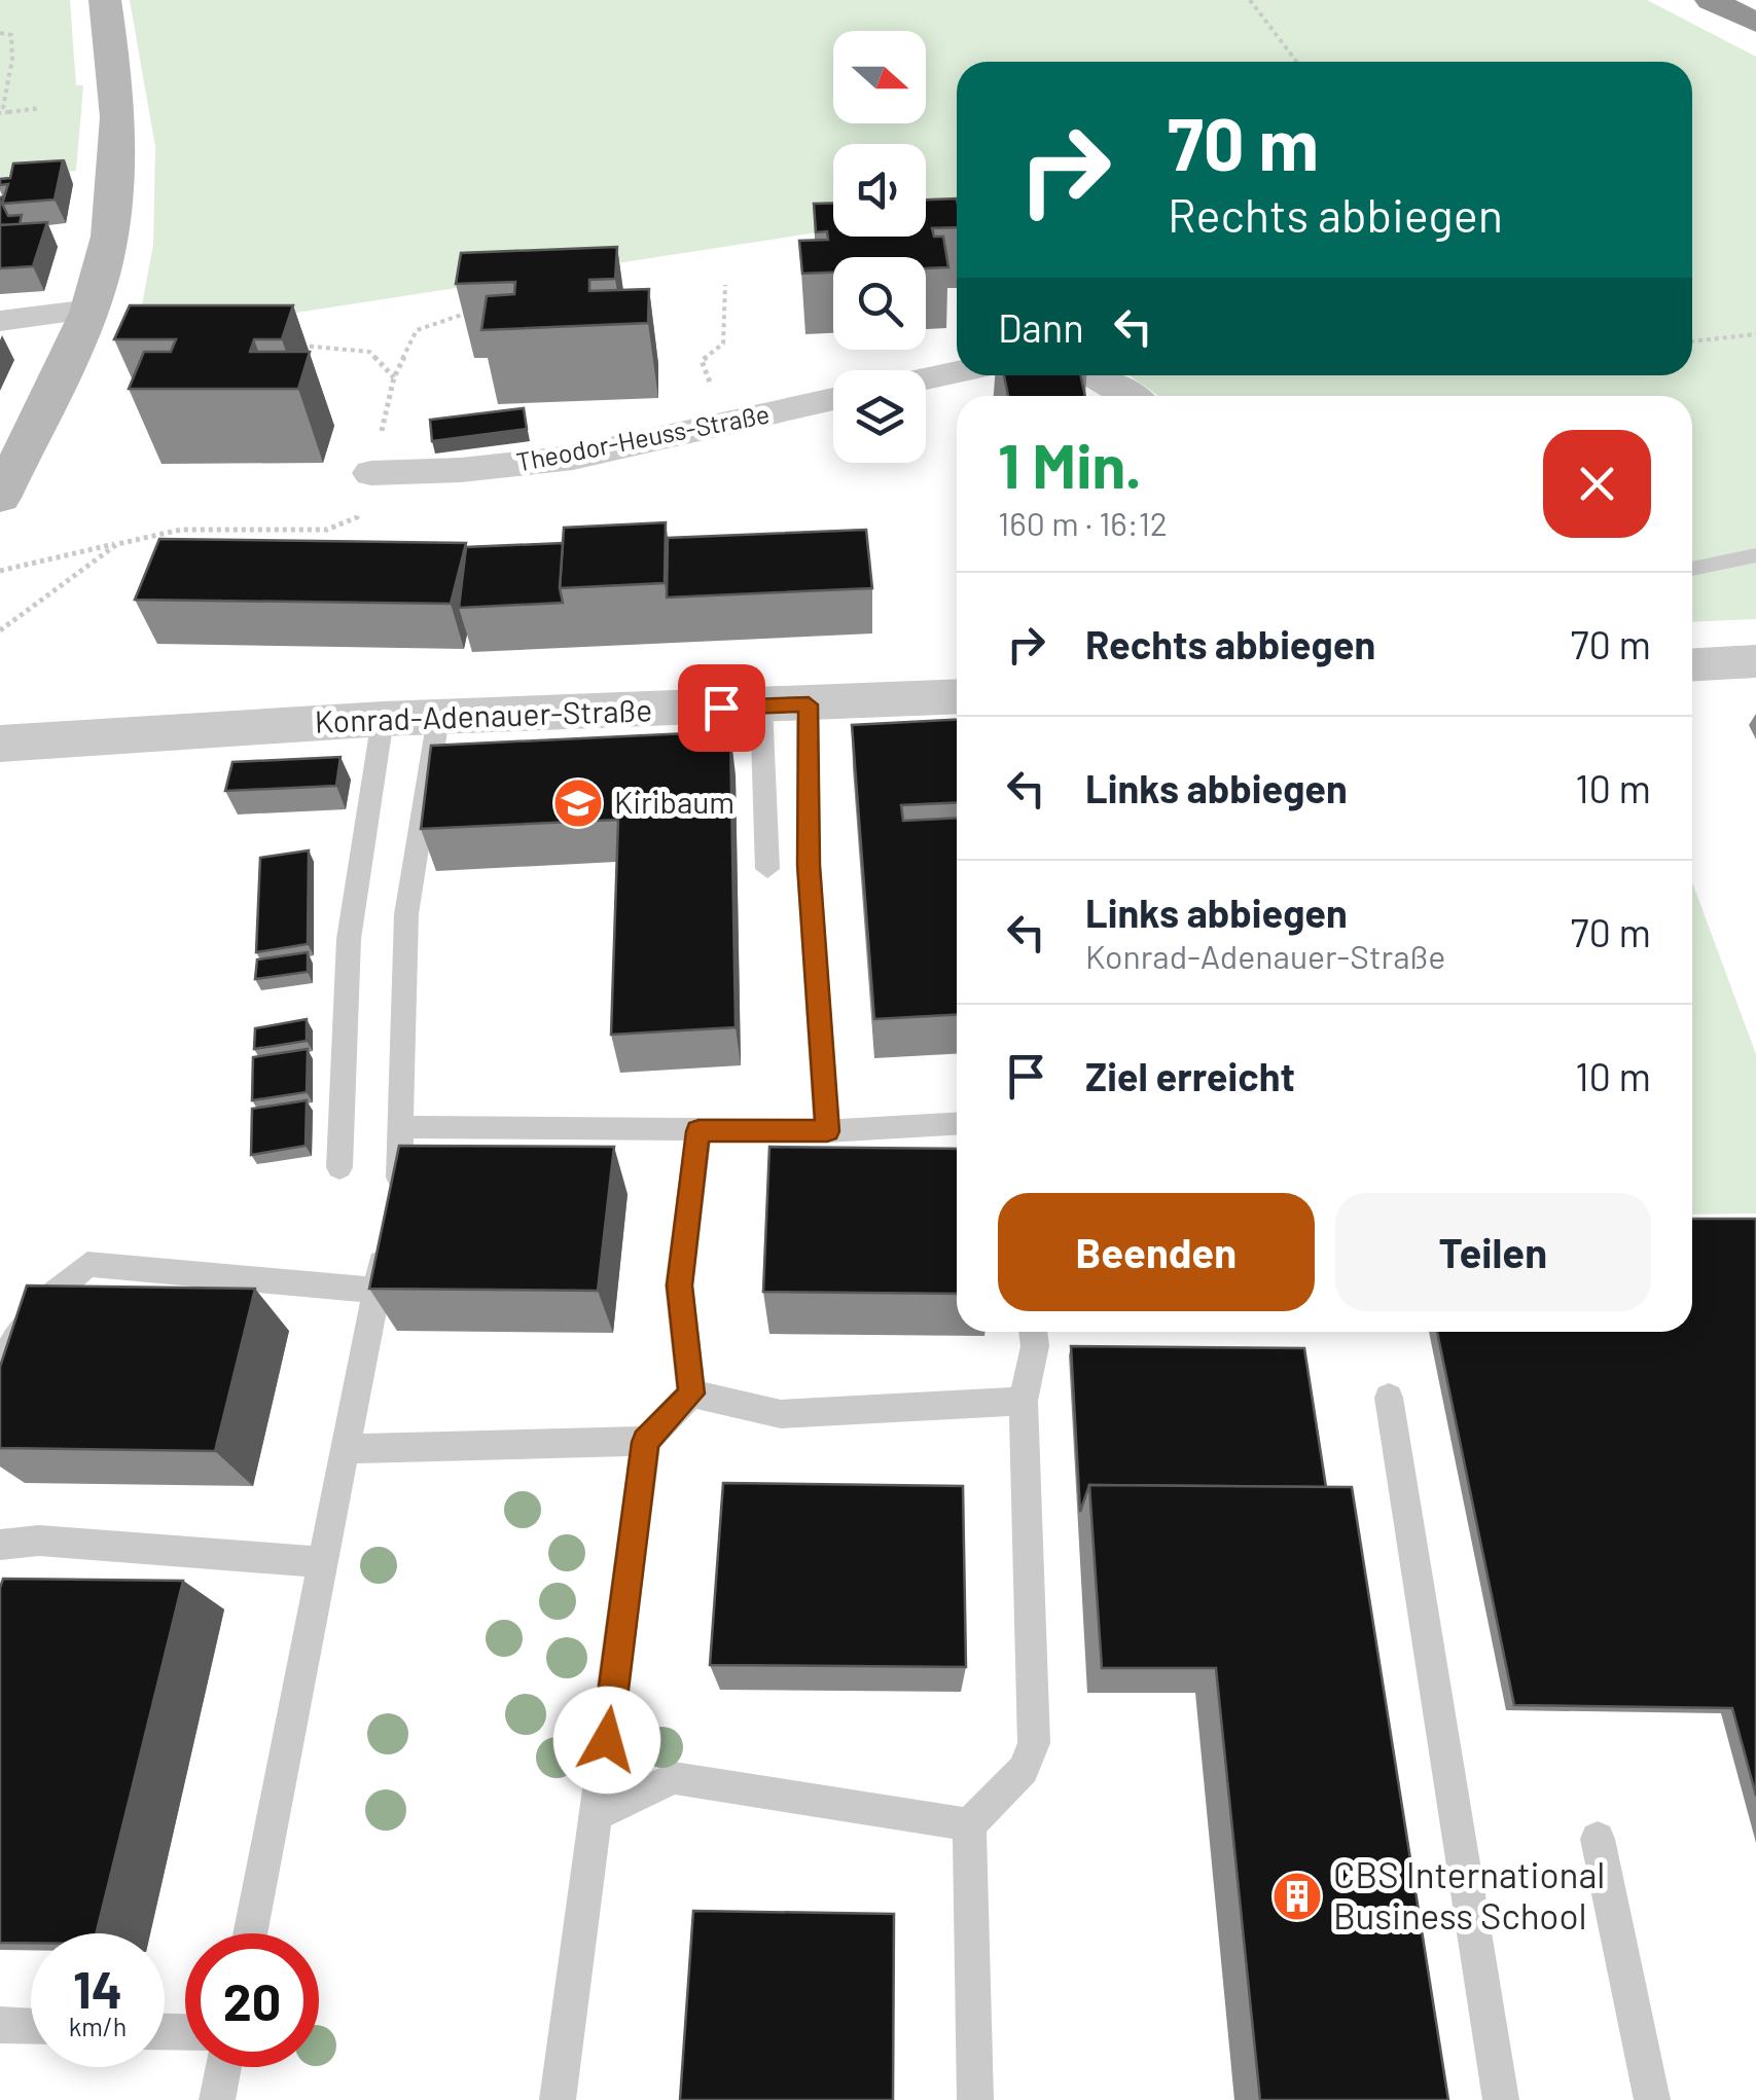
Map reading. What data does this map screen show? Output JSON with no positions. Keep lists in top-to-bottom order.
{
  "streets": {
    "street": ["Theodor-Heuss-Straße", "Konrad-Adenauer-Straße"]
  },
  "places": {
    "school or university": ["Kiribaum"],
    "building": ["CBS International Business School"]
  },
  "north": "right",
  "page": {
    "turn": ["70 m", "Rechts abbiegen"],
    "then": "Dann",
    "heading": ["1 Min.", "160 m · 16:12"],
    "list": [
      {
        "name": "Rechts abbiegen",
        "value": "70 m"
      },
      {
        "name": "Links abbiegen",
        "value": "10 m"
      },
      {
        "name": "Links abbiegen",
        "note": "Konrad-Adenauer-Straße",
        "value": "70 m"
      },
      {
        "name": "Ziel erreicht",
        "value": "10 m"
      }
    ],
    "buttons": ["Beenden", "Teilen"],
    "speed": "14 km/h",
    "limit": "20"
  }
}
